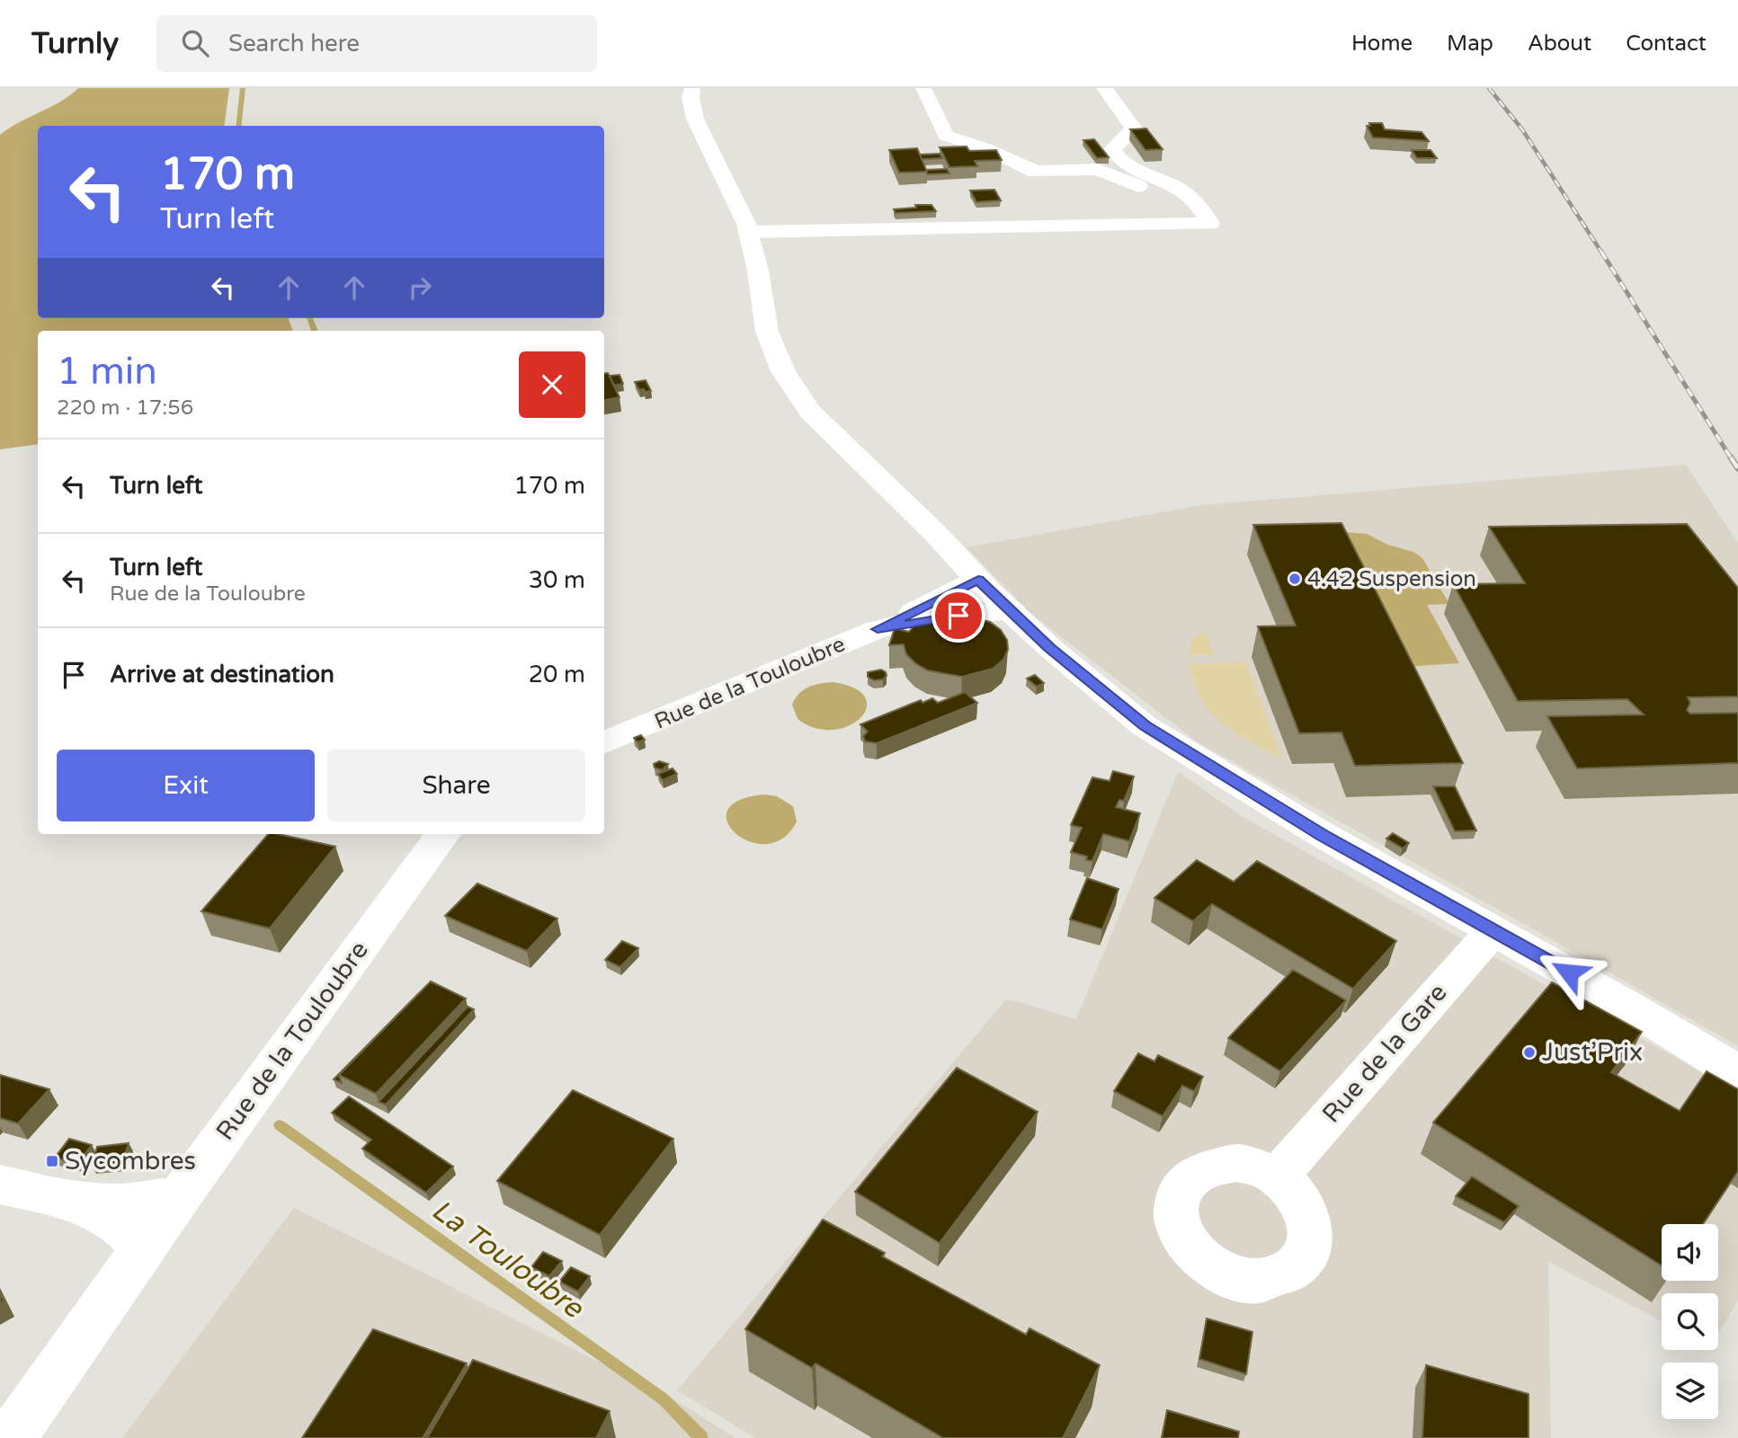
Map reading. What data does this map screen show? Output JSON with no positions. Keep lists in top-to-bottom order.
{
  "streets": {
    "street": ["Rue de la Touloubre", "Rue de la Gare"]
  },
  "water": ["La Touloubre"],
  "places": {
    "other": ["4.42 Suspension", "Just’Prix"],
    "transit": ["Sycombres"]
  },
  "page": {
    "header": "Turnly",
    "search": "Search here",
    "nav": [
      "Home",
      "Map",
      "About",
      "Contact"
    ],
    "turn": ["170 m", "Turn left"],
    "heading": ["1 min", "220 m · 17:56"],
    "list": [
      {
        "name": "Turn left",
        "value": "170 m"
      },
      {
        "name": "Turn left",
        "note": "Rue de la Touloubre",
        "value": "30 m"
      },
      {
        "name": "Arrive at destination",
        "value": "20 m"
      }
    ],
    "buttons": ["Exit", "Share"]
  }
}
